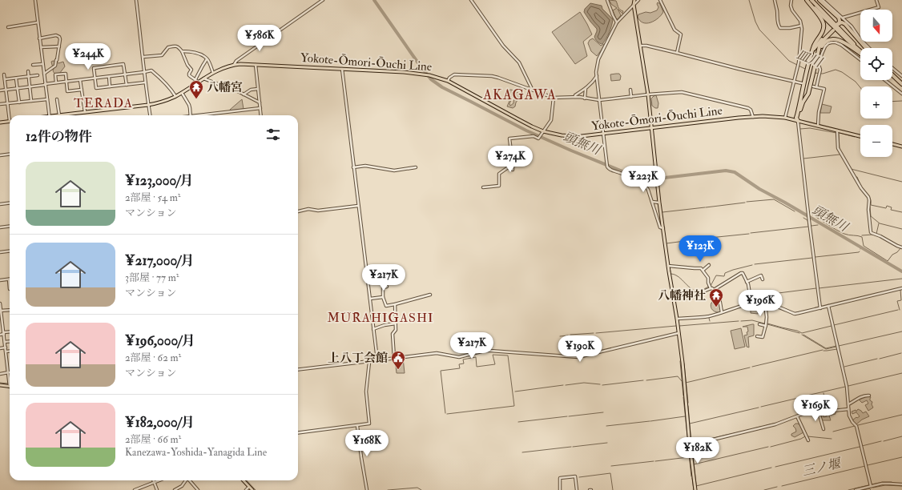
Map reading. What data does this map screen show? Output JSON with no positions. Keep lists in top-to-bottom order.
{
  "streets": {
    "main road": ["Yokote-Ōmori-Ōuchi Line"]
  },
  "districts": ["AKAGAWA", "TERADA", "MURAHIGASHI"],
  "water": ["皿川", "頭無川", "三ノ堰"],
  "places": {
    "temple": ["八幡宮", "八幡神社"],
    "public building": ["上八丁会館"]
  },
  "north": "bottom",
  "page": {
    "map_buttons": ["+", "−"],
    "price": [
      "¥586K",
      "¥244K",
      "¥274K",
      "¥223K",
      "¥123K",
      "¥217K",
      "¥196K",
      "¥217K",
      "¥190K",
      "¥169K",
      "¥168K",
      "¥182K"
    ],
    "heading": "12件の物件",
    "list": [
      {
        "name": "¥123,000/月",
        "note": "2部屋 · 54 m² · マンション"
      },
      {
        "name": "¥217,000/月",
        "note": "3部屋 · 77 m² · マンション"
      },
      {
        "name": "¥196,000/月",
        "note": "2部屋 · 62 m² · マンション"
      },
      {
        "name": "¥182,000/月",
        "note": "2部屋 · 66 m² · Kanezawa-Yoshida-Yanagida Line"
      }
    ]
  }
}
